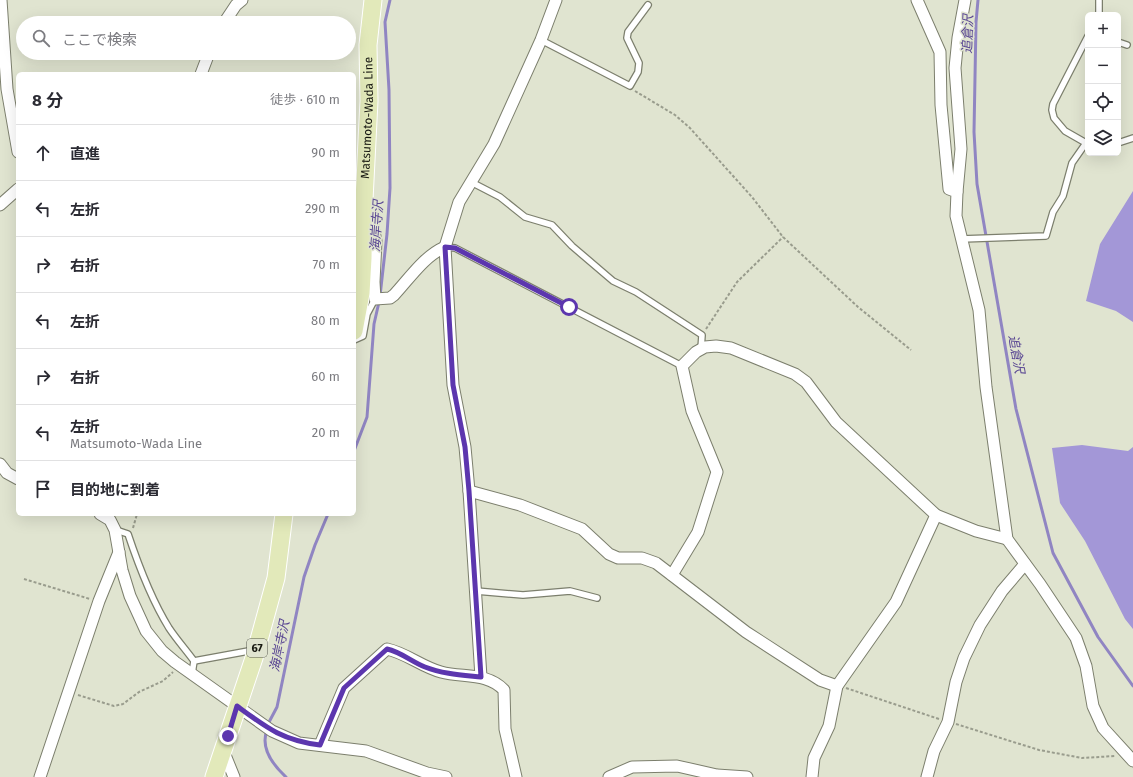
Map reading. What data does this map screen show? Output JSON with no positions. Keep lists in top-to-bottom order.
{
  "streets": {
    "main road": ["Matsumoto-Wada Line", "67"]
  },
  "water": ["追倉沢", "海岸寺沢"],
  "page": {
    "map_buttons": ["+", "−"],
    "search": "ここで検索",
    "heading": ["8 分", "徒歩 · 610 m"],
    "list": [
      ["直進", "90 m"],
      ["左折", "290 m"],
      ["右折", "70 m"],
      ["左折", "80 m"],
      ["右折", "60 m"],
      ["左折", "Matsumoto-Wada Line", "20 m"],
      "目的地に到着"
    ]
  }
}
